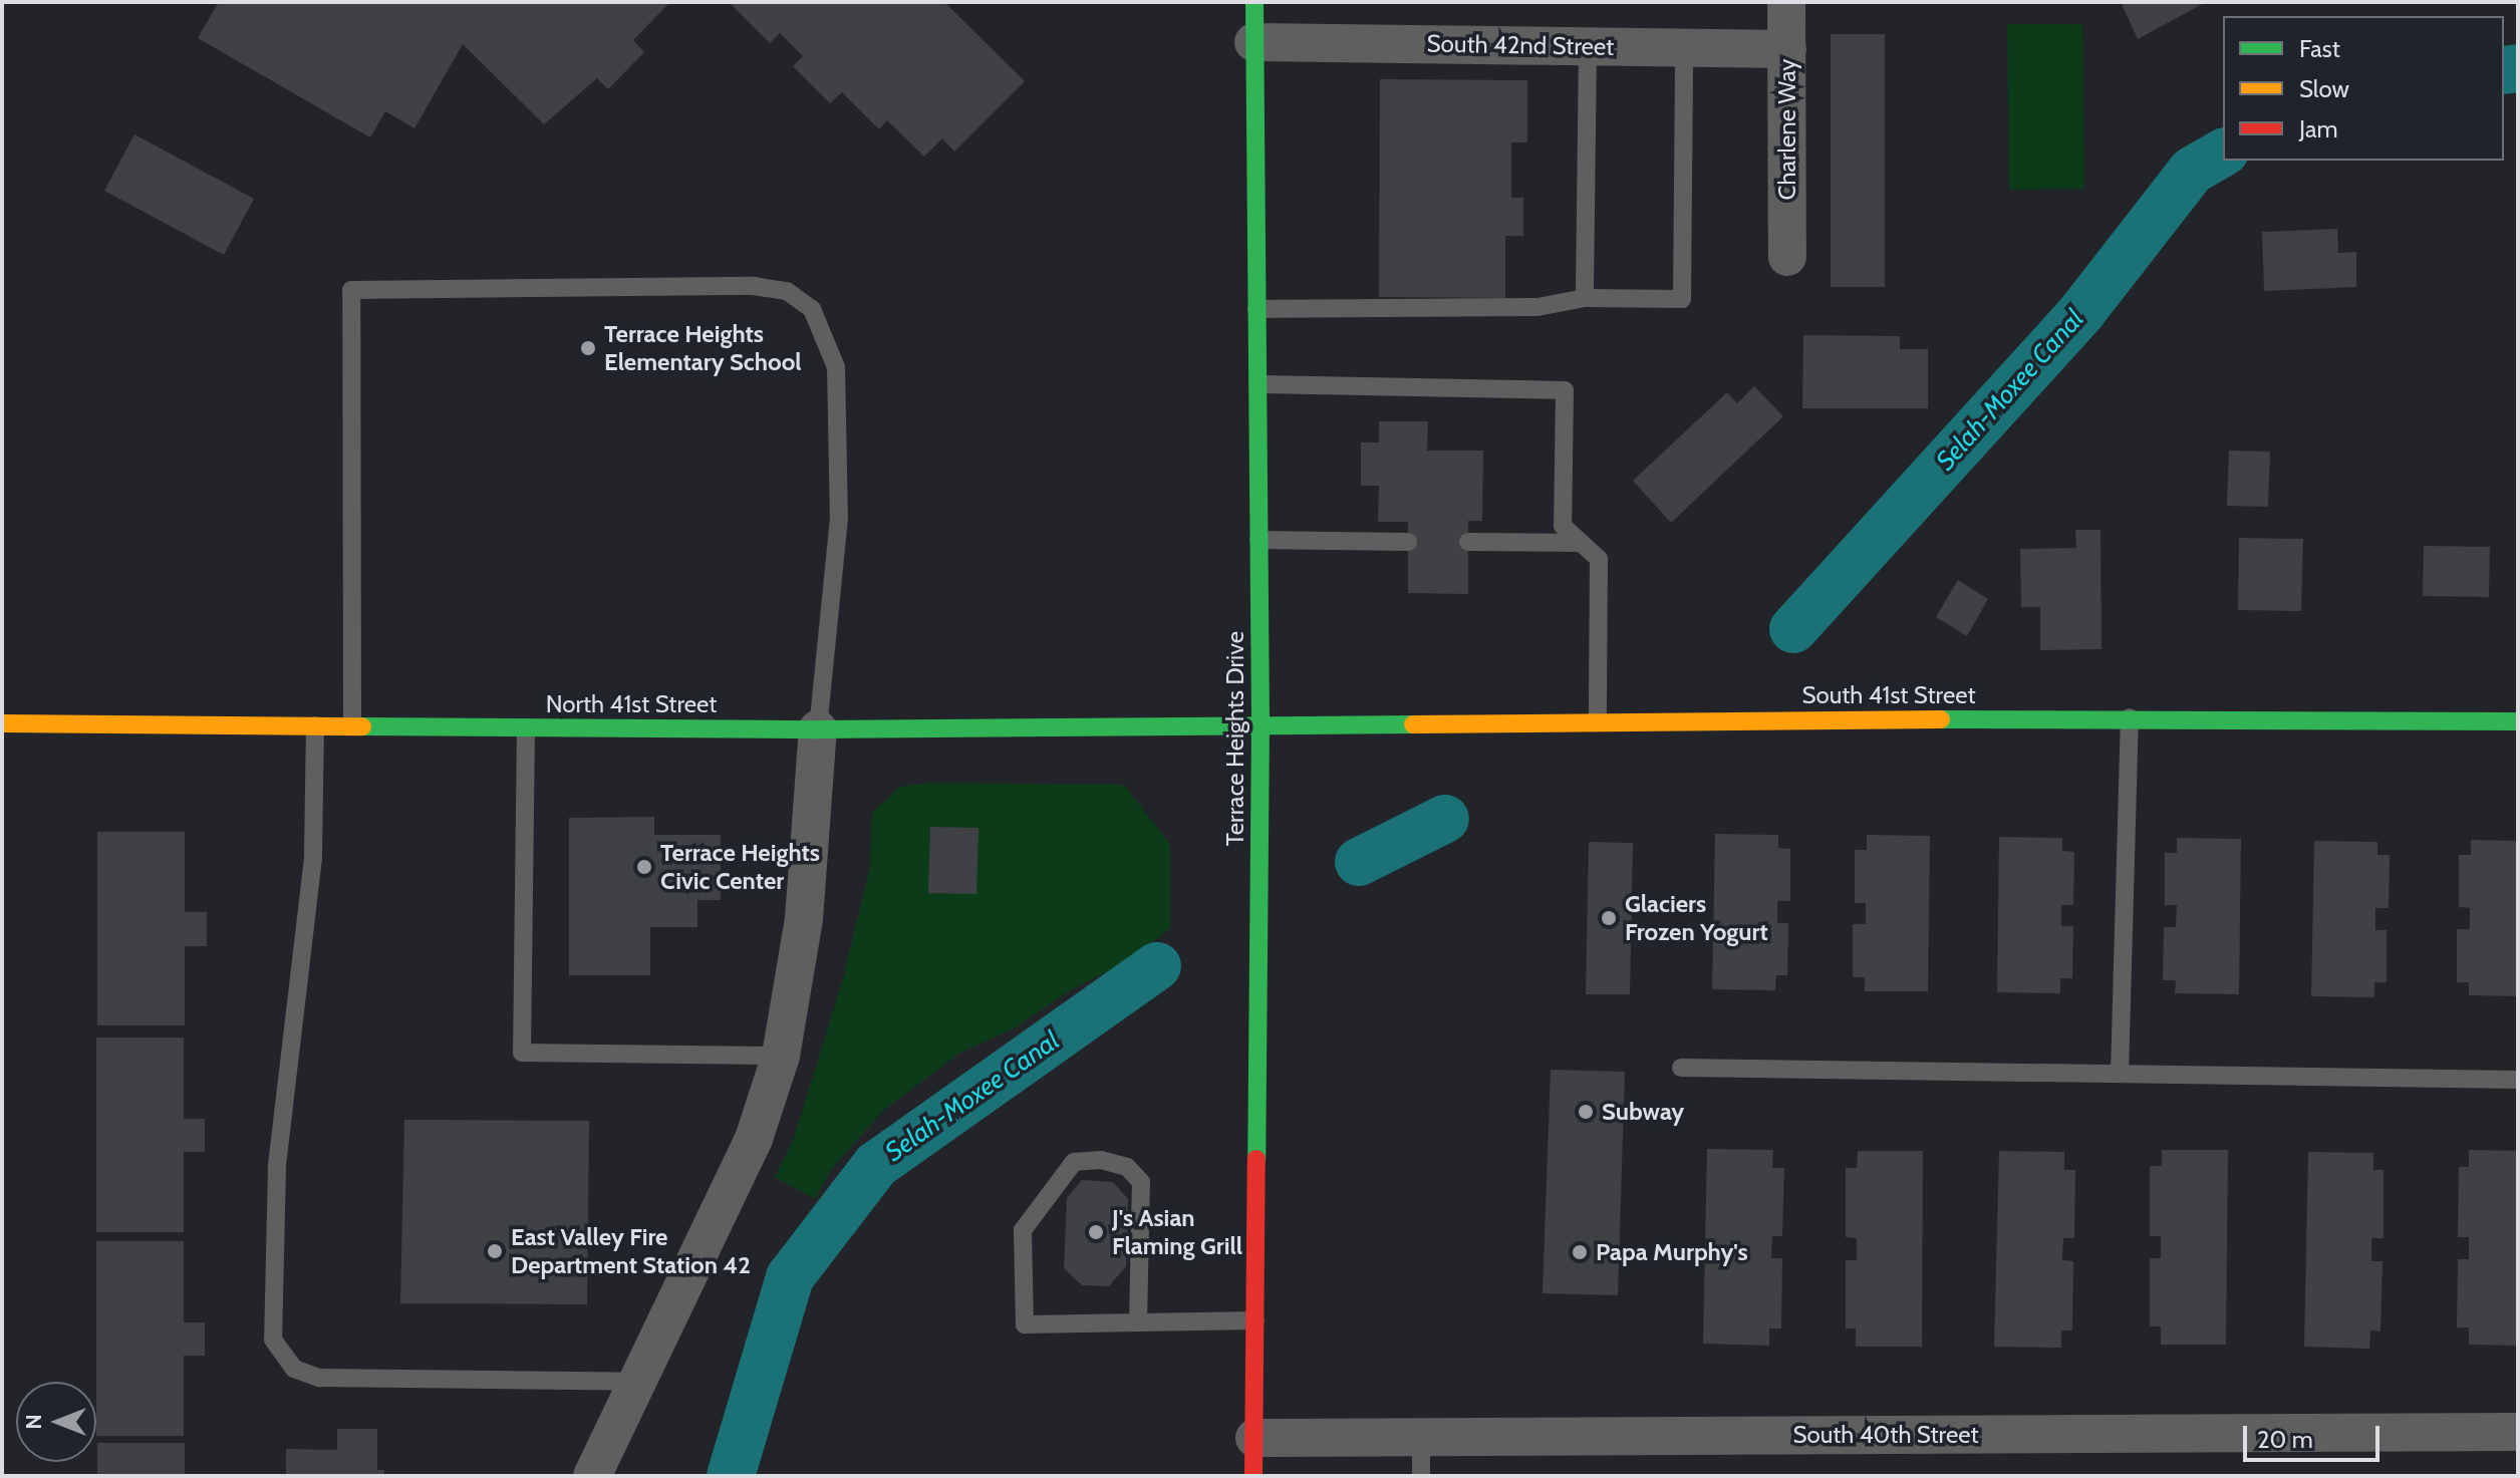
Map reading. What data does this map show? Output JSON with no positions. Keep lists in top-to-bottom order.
{
  "streets": {
    "street": [
      "South 42nd Street",
      "Charlene Way",
      "South 41st Street",
      "North 41st Street",
      "Terrace Heights Drive",
      "South 40th Street"
    ]
  },
  "crossings": [
    ["South 42nd Street", "Charlene Way"],
    ["South 42nd Street", "Terrace Heights Drive"],
    ["South 41st Street", "North 41st Street"],
    ["South 41st Street", "Terrace Heights Drive"],
    ["North 41st Street", "Terrace Heights Drive"],
    ["Terrace Heights Drive", "South 40th Street"]
  ],
  "water": ["Selah-Moxee Canal"],
  "places": [
    "Terrace Heights Elementary School",
    "Terrace Heights Civic Center",
    "Glaciers Frozen Yogurt",
    "Subway",
    "J's Asian Flaming Grill",
    "East Valley Fire Department Station 42",
    "Papa Murphy's"
  ],
  "legend": ["Fast", "Slow", "Jam"],
  "scale_bar": "20 m",
  "north": "left"
}
